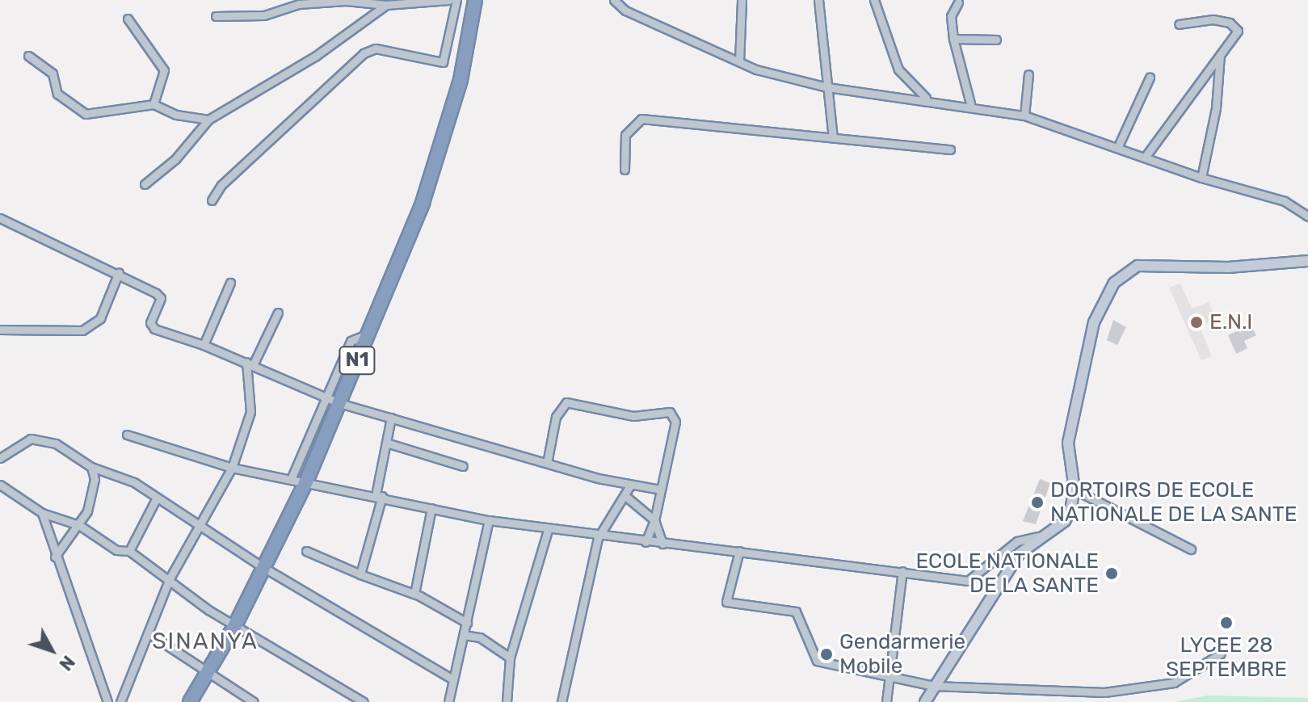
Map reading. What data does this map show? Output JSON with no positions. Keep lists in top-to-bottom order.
{
  "streets": {
    "highway": ["N1"]
  },
  "districts": ["SINANYA"],
  "places": [
    "E.N.I",
    "DORTOIRS DE ECOLE NATIONALE DE LA SANTE",
    "ECOLE NATIONALE DE LA SANTE",
    "LYCEE 28 SEPTEMBRE",
    "Gendarmerie Mobile"
  ],
  "north": "bottom right"
}
